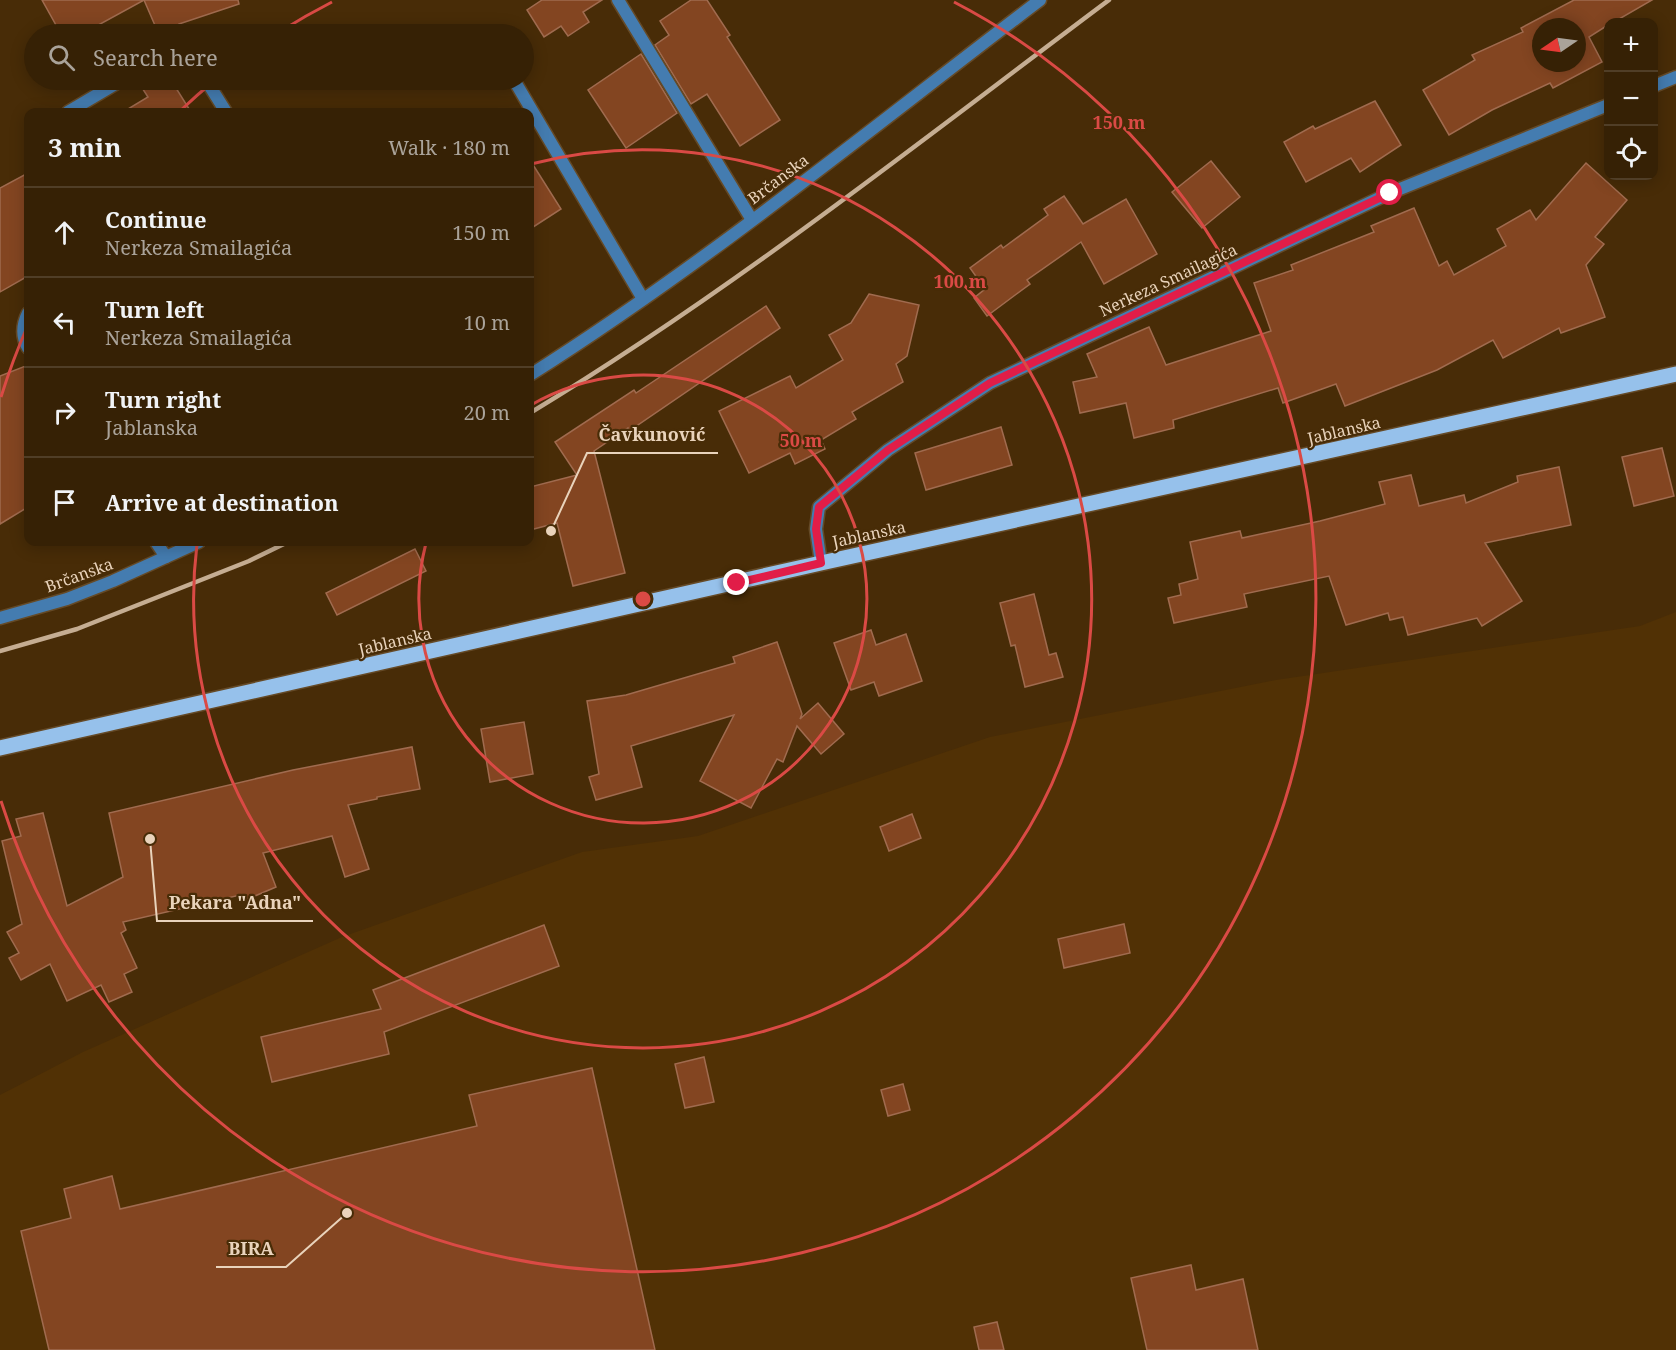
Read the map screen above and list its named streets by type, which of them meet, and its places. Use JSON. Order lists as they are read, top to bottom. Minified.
{"streets":{"main road":["Jablanska"],"street":["Brčanska","Nerkeza Smailagića"]},"crossings":[["Nerkeza Smailagića","Jablanska"]],"places":["Čavkunović","Pekara \"Adna\"","BIRA"],"north":"left","page":{"map_buttons":["+","−"],"search":"Search here","heading":["3 min","Walk · 180 m"],"list":[["Continue","Nerkeza Smailagića","150 m"],["Turn left","Nerkeza Smailagića","10 m"],["Turn right","Jablanska","20 m"],"Arrive at destination"]},"rings":["150 m","100 m","50 m"]}
